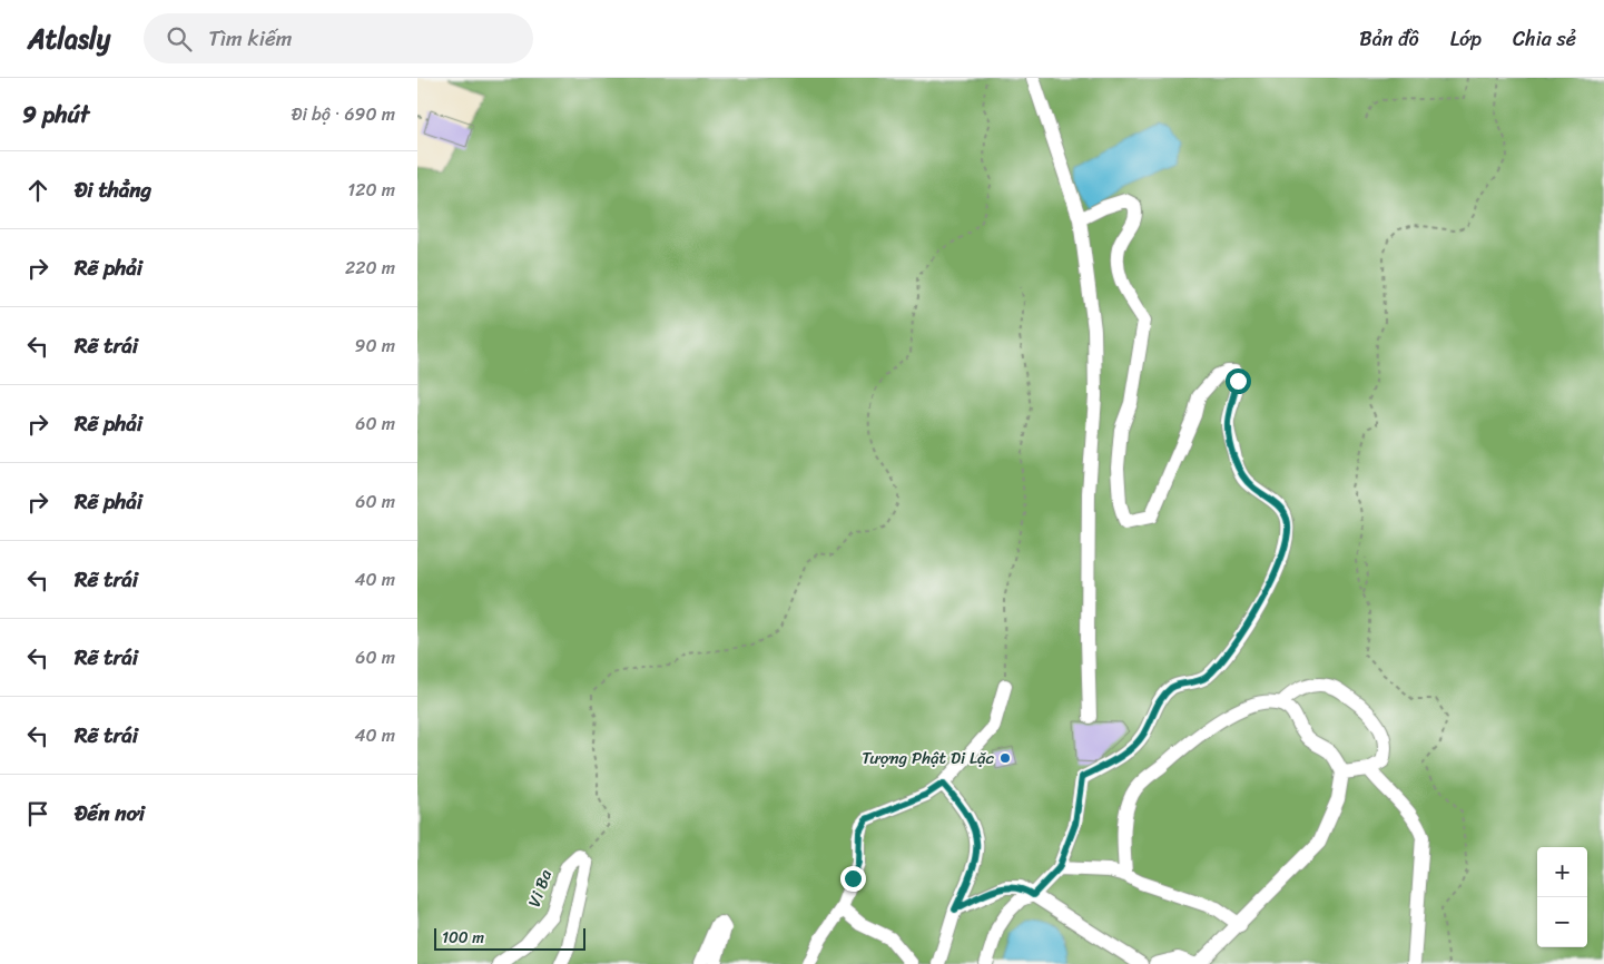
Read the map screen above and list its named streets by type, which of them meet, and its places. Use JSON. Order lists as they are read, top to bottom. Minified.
{"streets":{"street":["Vi Ba"]},"places":["Tượng Phật Di Lặc"],"scale_bar":"100 m","page":{"header":"Atlasly","search":"Tìm kiếm","nav":["Bản đồ","Lớp","Chia sẻ"],"heading":["9 phút","Đi bộ · 690 m"],"list":[["Đi thẳng","120 m"],["Rẽ phải","220 m"],["Rẽ trái","90 m"],["Rẽ phải","60 m"],["Rẽ phải","60 m"],["Rẽ trái","40 m"],["Rẽ trái","60 m"],["Rẽ trái","40 m"],"Đến nơi"],"map_buttons":["+","−"],"scale":"100 m"}}
